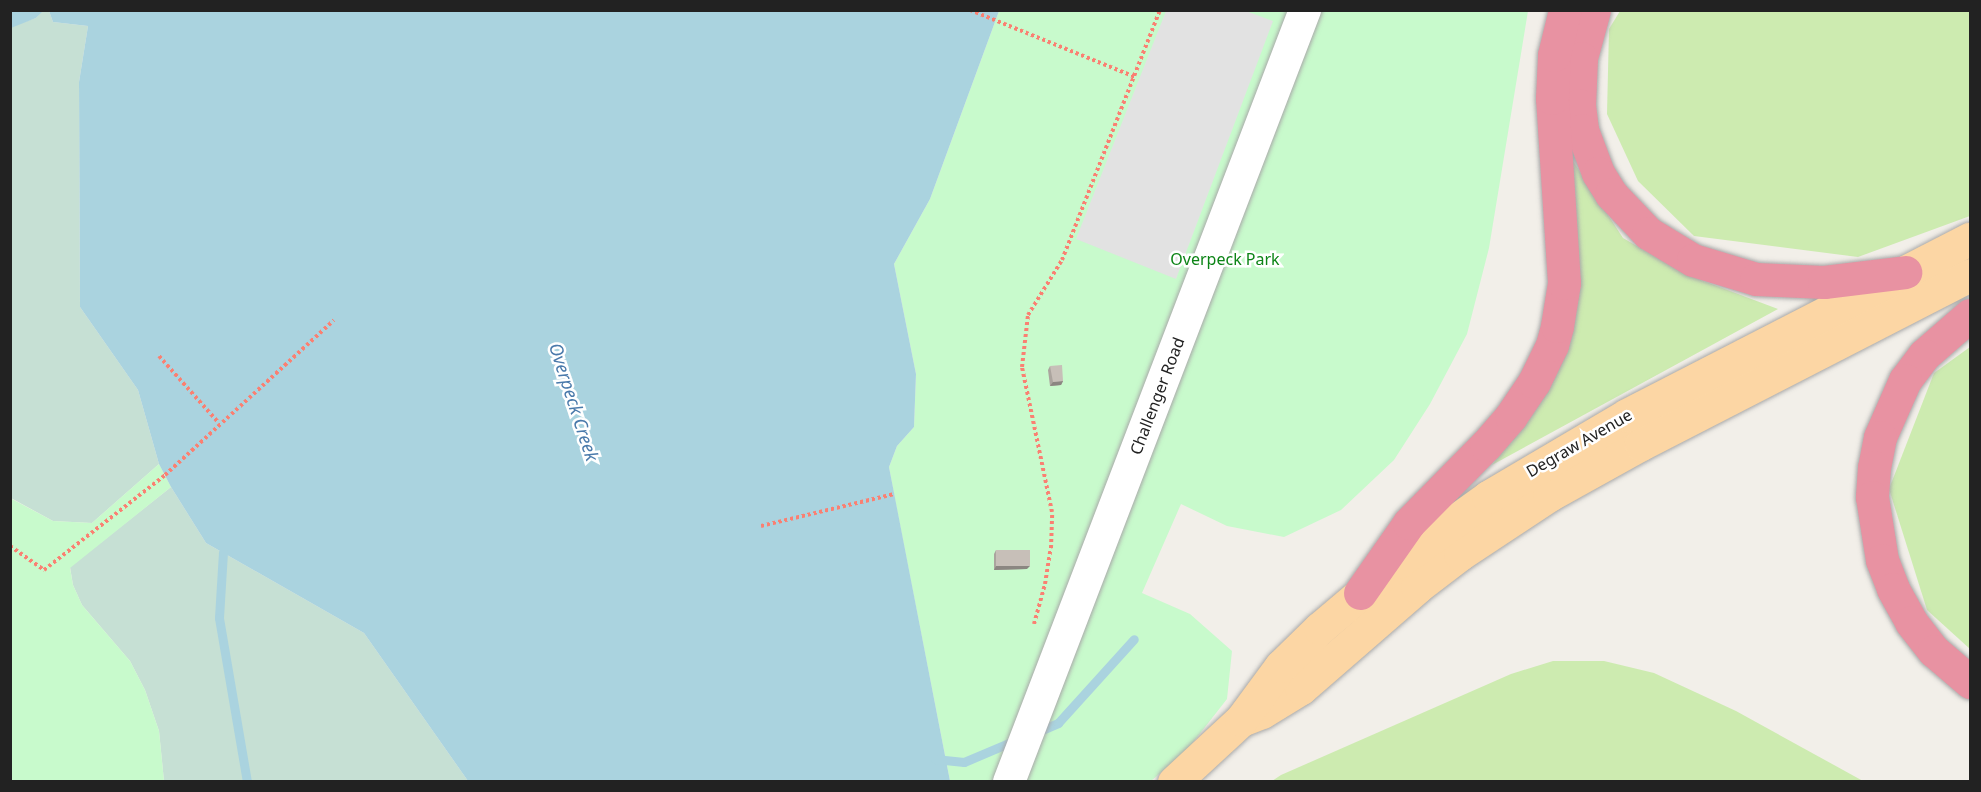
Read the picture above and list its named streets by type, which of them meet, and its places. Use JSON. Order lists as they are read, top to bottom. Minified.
{"streets":{"main road":["Degraw Avenue"],"street":["Challenger Road"]},"water":["Overpeck Creek"],"parks":["Overpeck Park"]}
